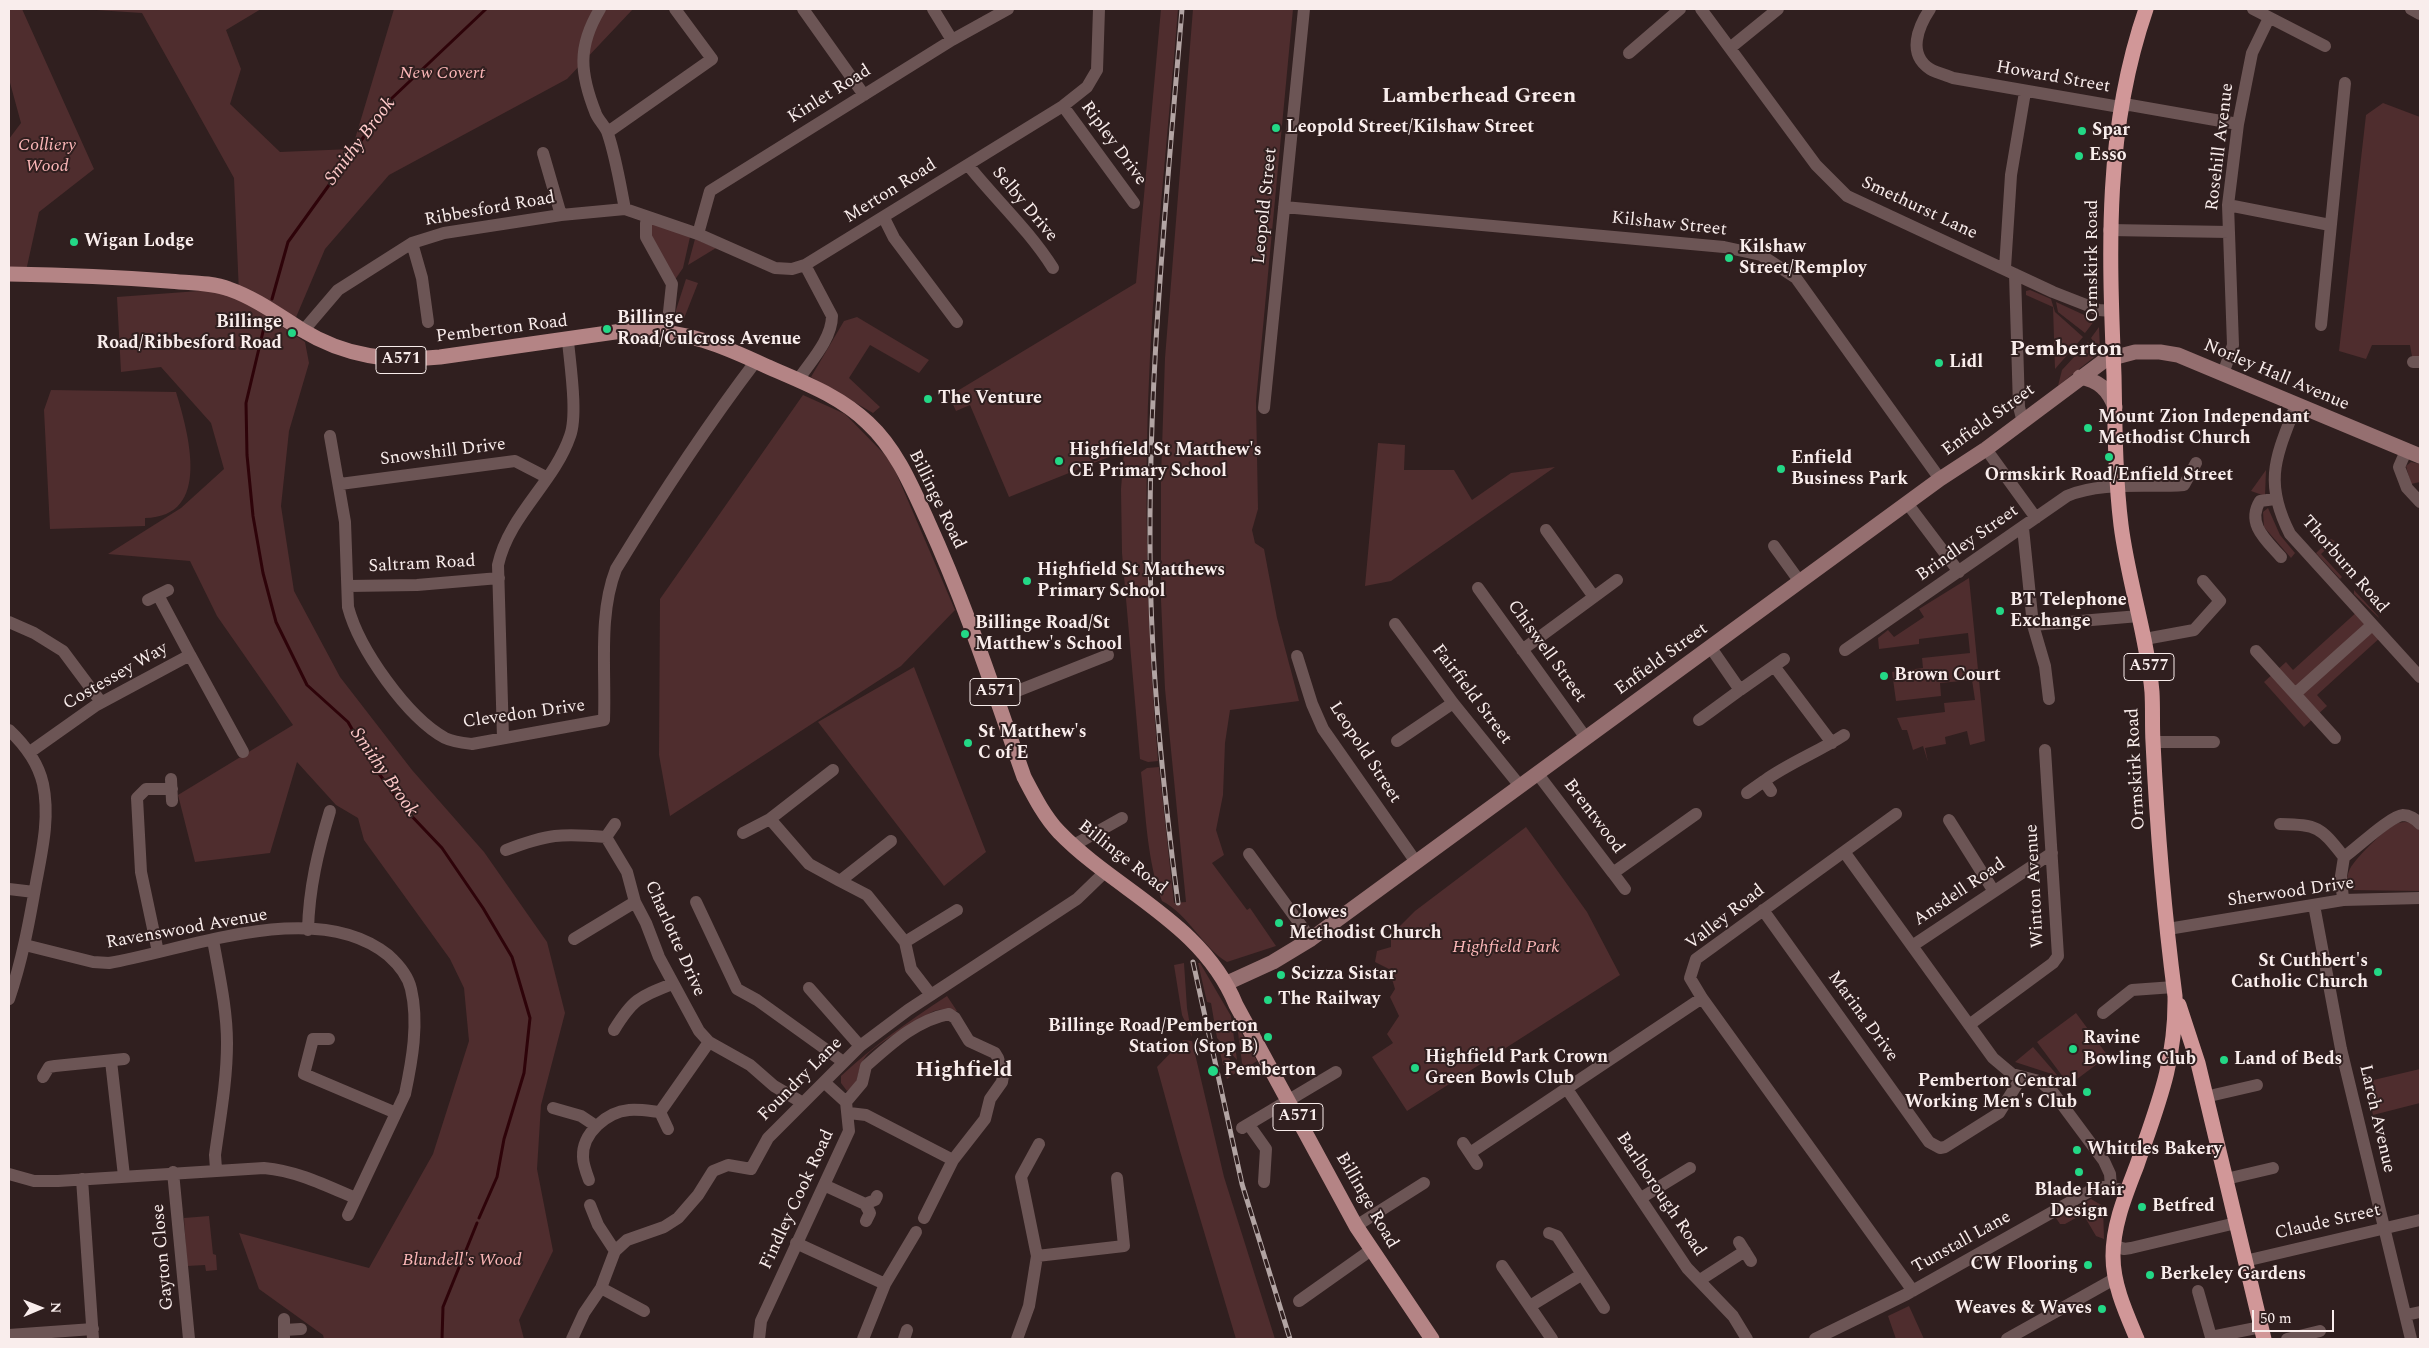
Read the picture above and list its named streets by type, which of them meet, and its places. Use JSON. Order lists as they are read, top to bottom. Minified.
{"streets":{"highway":["Ormskirk Road","A577"],"main road":["Pemberton Road","A571","Billinge Road"],"street":["Howard Street","Kinlet Road","Ripley Drive","Rosehill Avenue","Merton Road","Selby Drive","Leopold Street","Smethurst Lane","Ribbesford Road","Kilshaw Street","Norley Hall Avenue","Enfield Street","Snowshill Drive","Brindley Street","Saltram Road","Thorburn Road","Chiswell Street","Costessey Way","Fairfield Street","Clevedon Drive","Brentwood","Winton Avenue","Ansdell Road","Sherwood Drive","Valley Road","Ravenswood Avenue","Charlotte Drive","Marina Drive","Foundry Lane","Larch Avenue","Barlborough Road","Findley Cook Road","Claude Street","Tunstall Lane","Gayton Close"]},"crossings":[["Howard Street","Rosehill Avenue"],["Howard Street","Ormskirk Road"],["Kinlet Road","Merton Road"],["Ripley Drive","Merton Road"],["Rosehill Avenue","Norley Hall Avenue"],["Merton Road","Selby Drive"],["Merton Road","Ribbesford Road"],["Leopold Street","Kilshaw Street"],["Leopold Street","Enfield Street"],["Smethurst Lane","Ormskirk Road"],["Ribbesford Road","Pemberton Road"],["Kilshaw Street","Enfield Street"],["Ormskirk Road","Norley Hall Avenue"],["Ormskirk Road","Enfield Street"],["Ormskirk Road","Brindley Street"],["Ormskirk Road","A577"],["Ormskirk Road","Sherwood Drive"],["Ormskirk Road","Tunstall Lane"],["Pemberton Road","Billinge Road"],["Pemberton Road","Clevedon Drive"],["Norley Hall Avenue","Enfield Street"],["Norley Hall Avenue","Thorburn Road"],["Enfield Street","Billinge Road"],["Enfield Street","Chiswell Street"],["Enfield Street","Fairfield Street"],["Enfield Street","Brentwood"],["Snowshill Drive","Clevedon Drive"],["Billinge Road","Foundry Lane"],["Saltram Road","Clevedon Drive"],["A577","Claude Street"],["Winton Avenue","Ansdell Road"],["Sherwood Drive","Larch Avenue"],["Valley Road","Marina Drive"],["Valley Road","Tunstall Lane"],["Charlotte Drive","Foundry Lane"],["Larch Avenue","Claude Street"]],"districts":["Lamberhead Green","Pemberton","Highfield"],"water":["Smithy Brook"],"parks":["New Covert","Colliery Wood","Highfield Park","Blundell's Wood"],"places":["Leopold Street/Kilshaw Street","Spar","Esso","Wigan Lodge","Kilshaw Street/Remploy","Billinge Road/Culcross Avenue","Billinge Road/Ribbesford Road","Lidl","The Venture","Mount Zion Independant Methodist Church","Ormskirk Road/Enfield Street","Highfield St Matthew's CE Primary School","Enfield Business Park","Highfield St Matthews Primary School","BT Telephone Exchange","Billinge Road/St Matthew's School","Brown Court","St Matthew's C of E","Clowes Methodist Church","St Cuthbert's Catholic Church","Scizza Sistar","The Railway","Billinge Road/Pemberton Station (Stop B)","Ravine Bowling Club","Land of Beds","Highfield Park Crown Green Bowls Club","Pemberton","Pemberton Central Working Men's Club","Whittles Bakery","Blade Hair Design","Betfred","CW Flooring","Berkeley Gardens","Weaves & Waves"],"scale_bar":"50 m","north":"right"}
